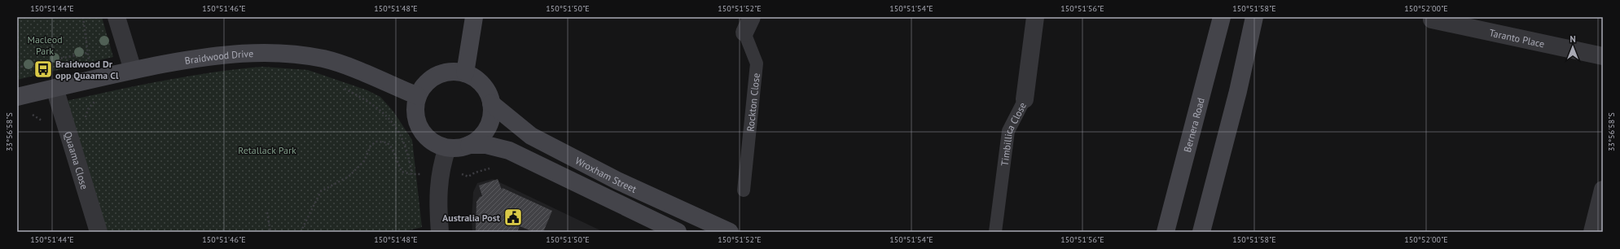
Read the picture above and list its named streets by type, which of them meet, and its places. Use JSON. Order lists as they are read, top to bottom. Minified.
{"streets":{"street":["Taranto Place","Braidwood Drive","Rockton Close","Bernera Road","Timbillica Close","Quaama Close","Wroxham Street"]},"crossings":[["Braidwood Drive","Quaama Close"],["Braidwood Drive","Wroxham Street"]],"parks":["Macleod Park","Retallack Park"],"places":{"bus stop":["Braidwood Dr opp Quaama Cl"],"public building":["Australia Post"]},"north":"top","coordinates":["150°51'44\"E","150°51'46\"E","150°51'48\"E","150°51'50\"E","150°51'52\"E","150°51'54\"E","150°51'56\"E","150°51'58\"E","150°52'00\"E","33°56'58\"S"]}
